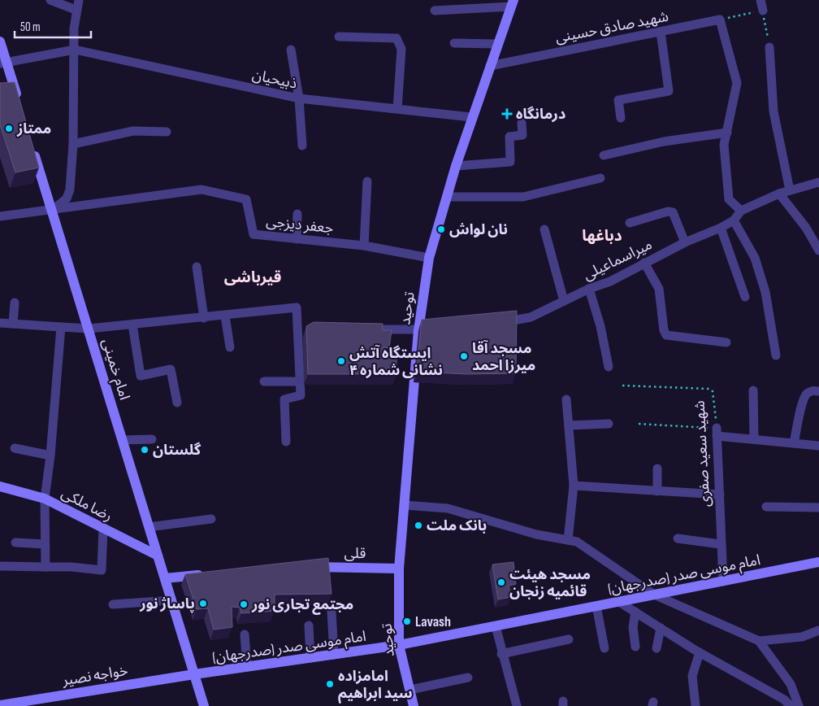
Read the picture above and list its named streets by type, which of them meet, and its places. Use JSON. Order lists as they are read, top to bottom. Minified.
{"streets":{"main road":["توحید","امام خمینی","رضا ملکی","قلی","(صدرجهان) امام موسی صدر","خواجه نصیر"],"street":["شهید صادق حسینی","ذبیحیان","جعفر دیزجی","میراسماعیلی","شهید سعید صفری"]},"crossings":[["شهید صادق حسینی","توحید"],["ذبیحیان","توحید"],["جعفر دیزجی","توحید"],["جعفر دیزجی","امام خمینی"],["توحید","قلی"],["توحید","(صدرجهان) امام موسی صدر"],["امام خمینی","رضا ملکی"],["امام خمینی","(صدرجهان) امام موسی صدر"],["امام خمینی","خواجه نصیر"],["شهید سعید صفری","(صدرجهان) امام موسی صدر"],["(صدرجهان) امام موسی صدر","خواجه نصیر"]],"districts":["دباغها","قیرباشی"],"places":{"health":["درمانگاه"],"other":["ممتاز","نان لواش","مسجد آقا میرزا احمد","ایستگاه آتش نشانی شماره ۴","گلستان","بانک ملت","مسجد هیئت قائمیه زنجان","پاساژ نور","مجتمع تجارى نور","Lavash","امامزاده سید ابراهیم"]},"scale_bar":"50 m"}
